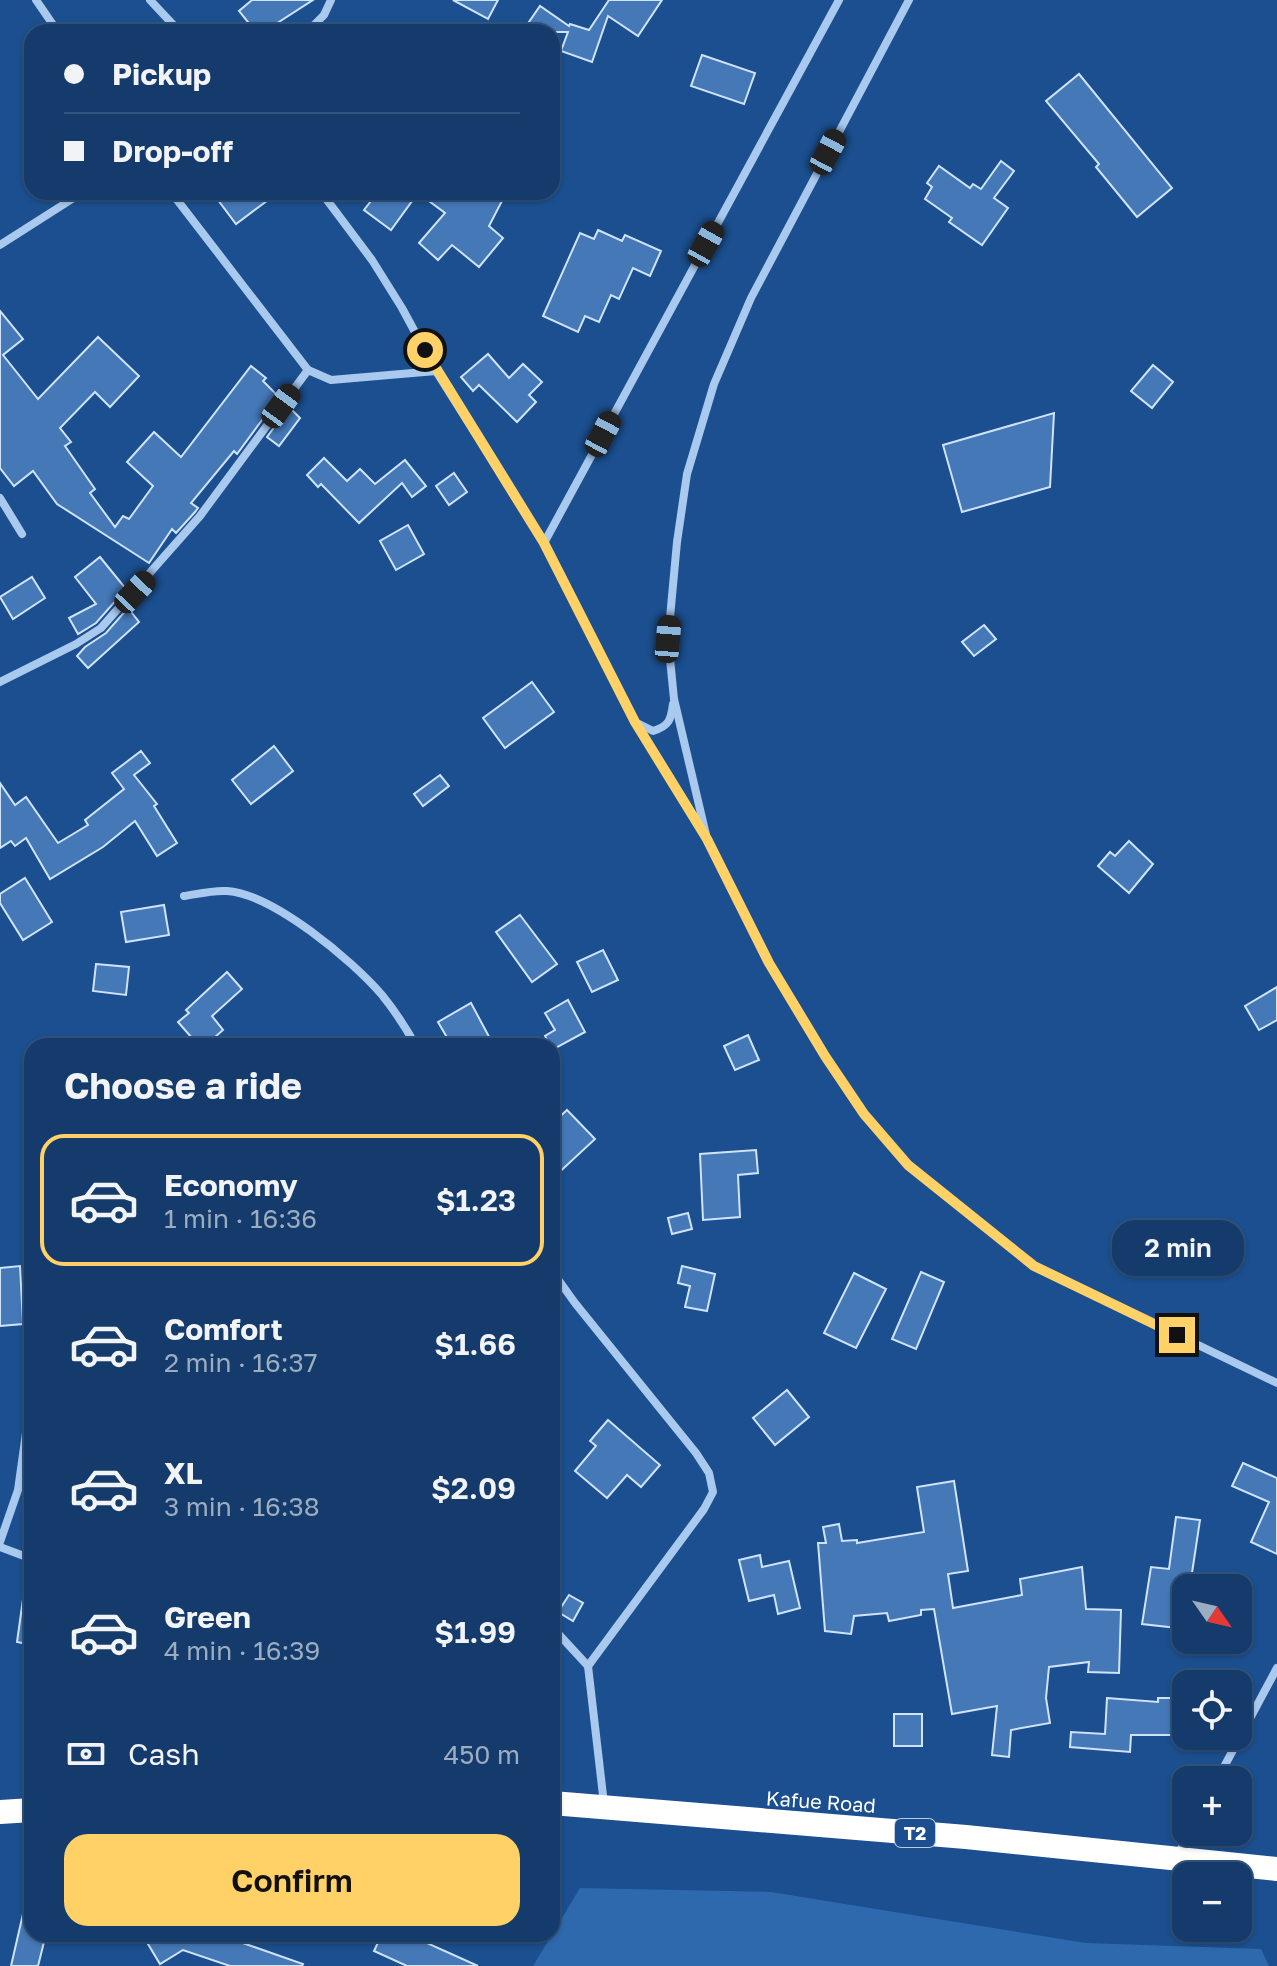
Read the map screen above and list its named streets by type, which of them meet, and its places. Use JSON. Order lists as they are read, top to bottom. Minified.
{"streets":{"highway":["Kafue Road","T2"]},"north":"bottom right","page":{"banner":["Pickup","Drop-off"],"heading":"Choose a ride","list":[{"name":"Economy","note":"1 min · 16:36","value":"$1.23"},{"name":"Comfort","note":"2 min · 16:37","value":"$1.66"},{"name":"XL","note":"3 min · 16:38","value":"$2.09"},{"name":"Green","note":"4 min · 16:39","value":"$1.99"}],"bubble":"2 min","map_buttons":["+","−"],"pay":["Cash","450 m"],"buttons":"Confirm"}}
